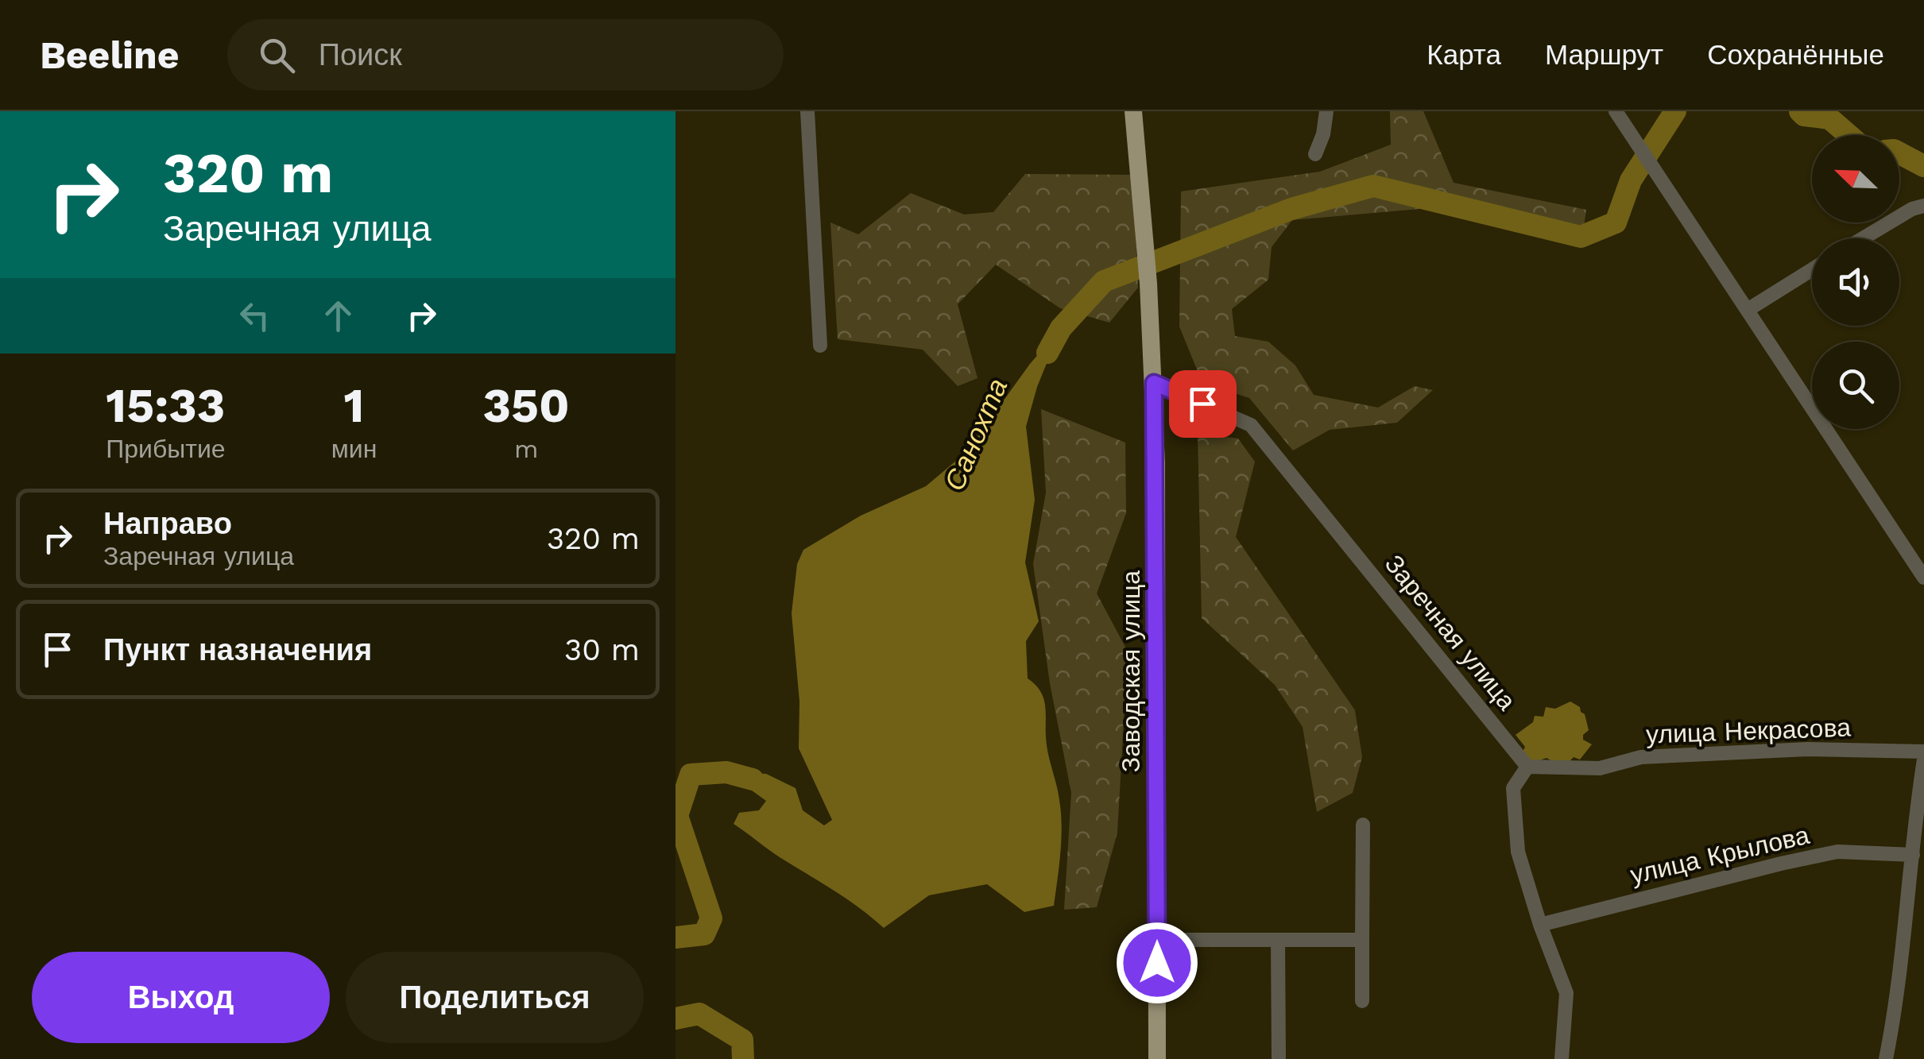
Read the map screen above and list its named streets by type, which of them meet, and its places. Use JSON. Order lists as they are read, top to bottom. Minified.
{"streets":{"main road":["Заводская улица"],"street":["Заречная улица","улица Некрасова","улица Крылова"]},"crossings":[["Заречная улица","Заводская улица"],["Заречная улица","улица Некрасова"]],"water":["Санохта"],"north":"top left","page":{"header":"Beeline","search":"Поиск","nav":["Карта","Маршрут","Сохранённые"],"turn":["320 m","Заречная улица"],"eta":["15:33","Прибытие","1","мин","350","m"],"list":[{"name":"Направо","note":"Заречная улица","value":"320 m"},{"name":"Пункт назначения","value":"30 m"}],"buttons":["Выход","Поделиться"]}}
